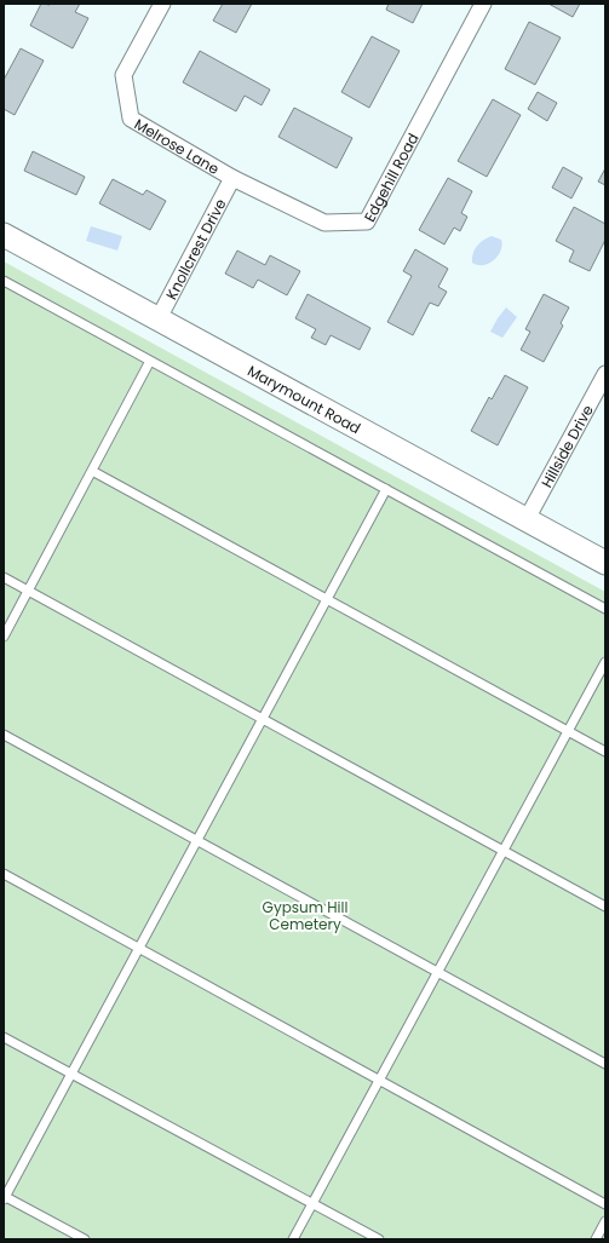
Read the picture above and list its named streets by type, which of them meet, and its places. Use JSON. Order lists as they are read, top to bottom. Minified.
{"streets":{"street":["Melrose Lane","Edgehill Road","Knollcrest Drive","Marymount Road","Hillside Drive"]},"crossings":[["Melrose Lane","Edgehill Road"],["Melrose Lane","Knollcrest Drive"],["Edgehill Road","Knollcrest Drive"],["Knollcrest Drive","Marymount Road"],["Marymount Road","Hillside Drive"]],"parks":["Gypsum Hill Cemetery"]}
